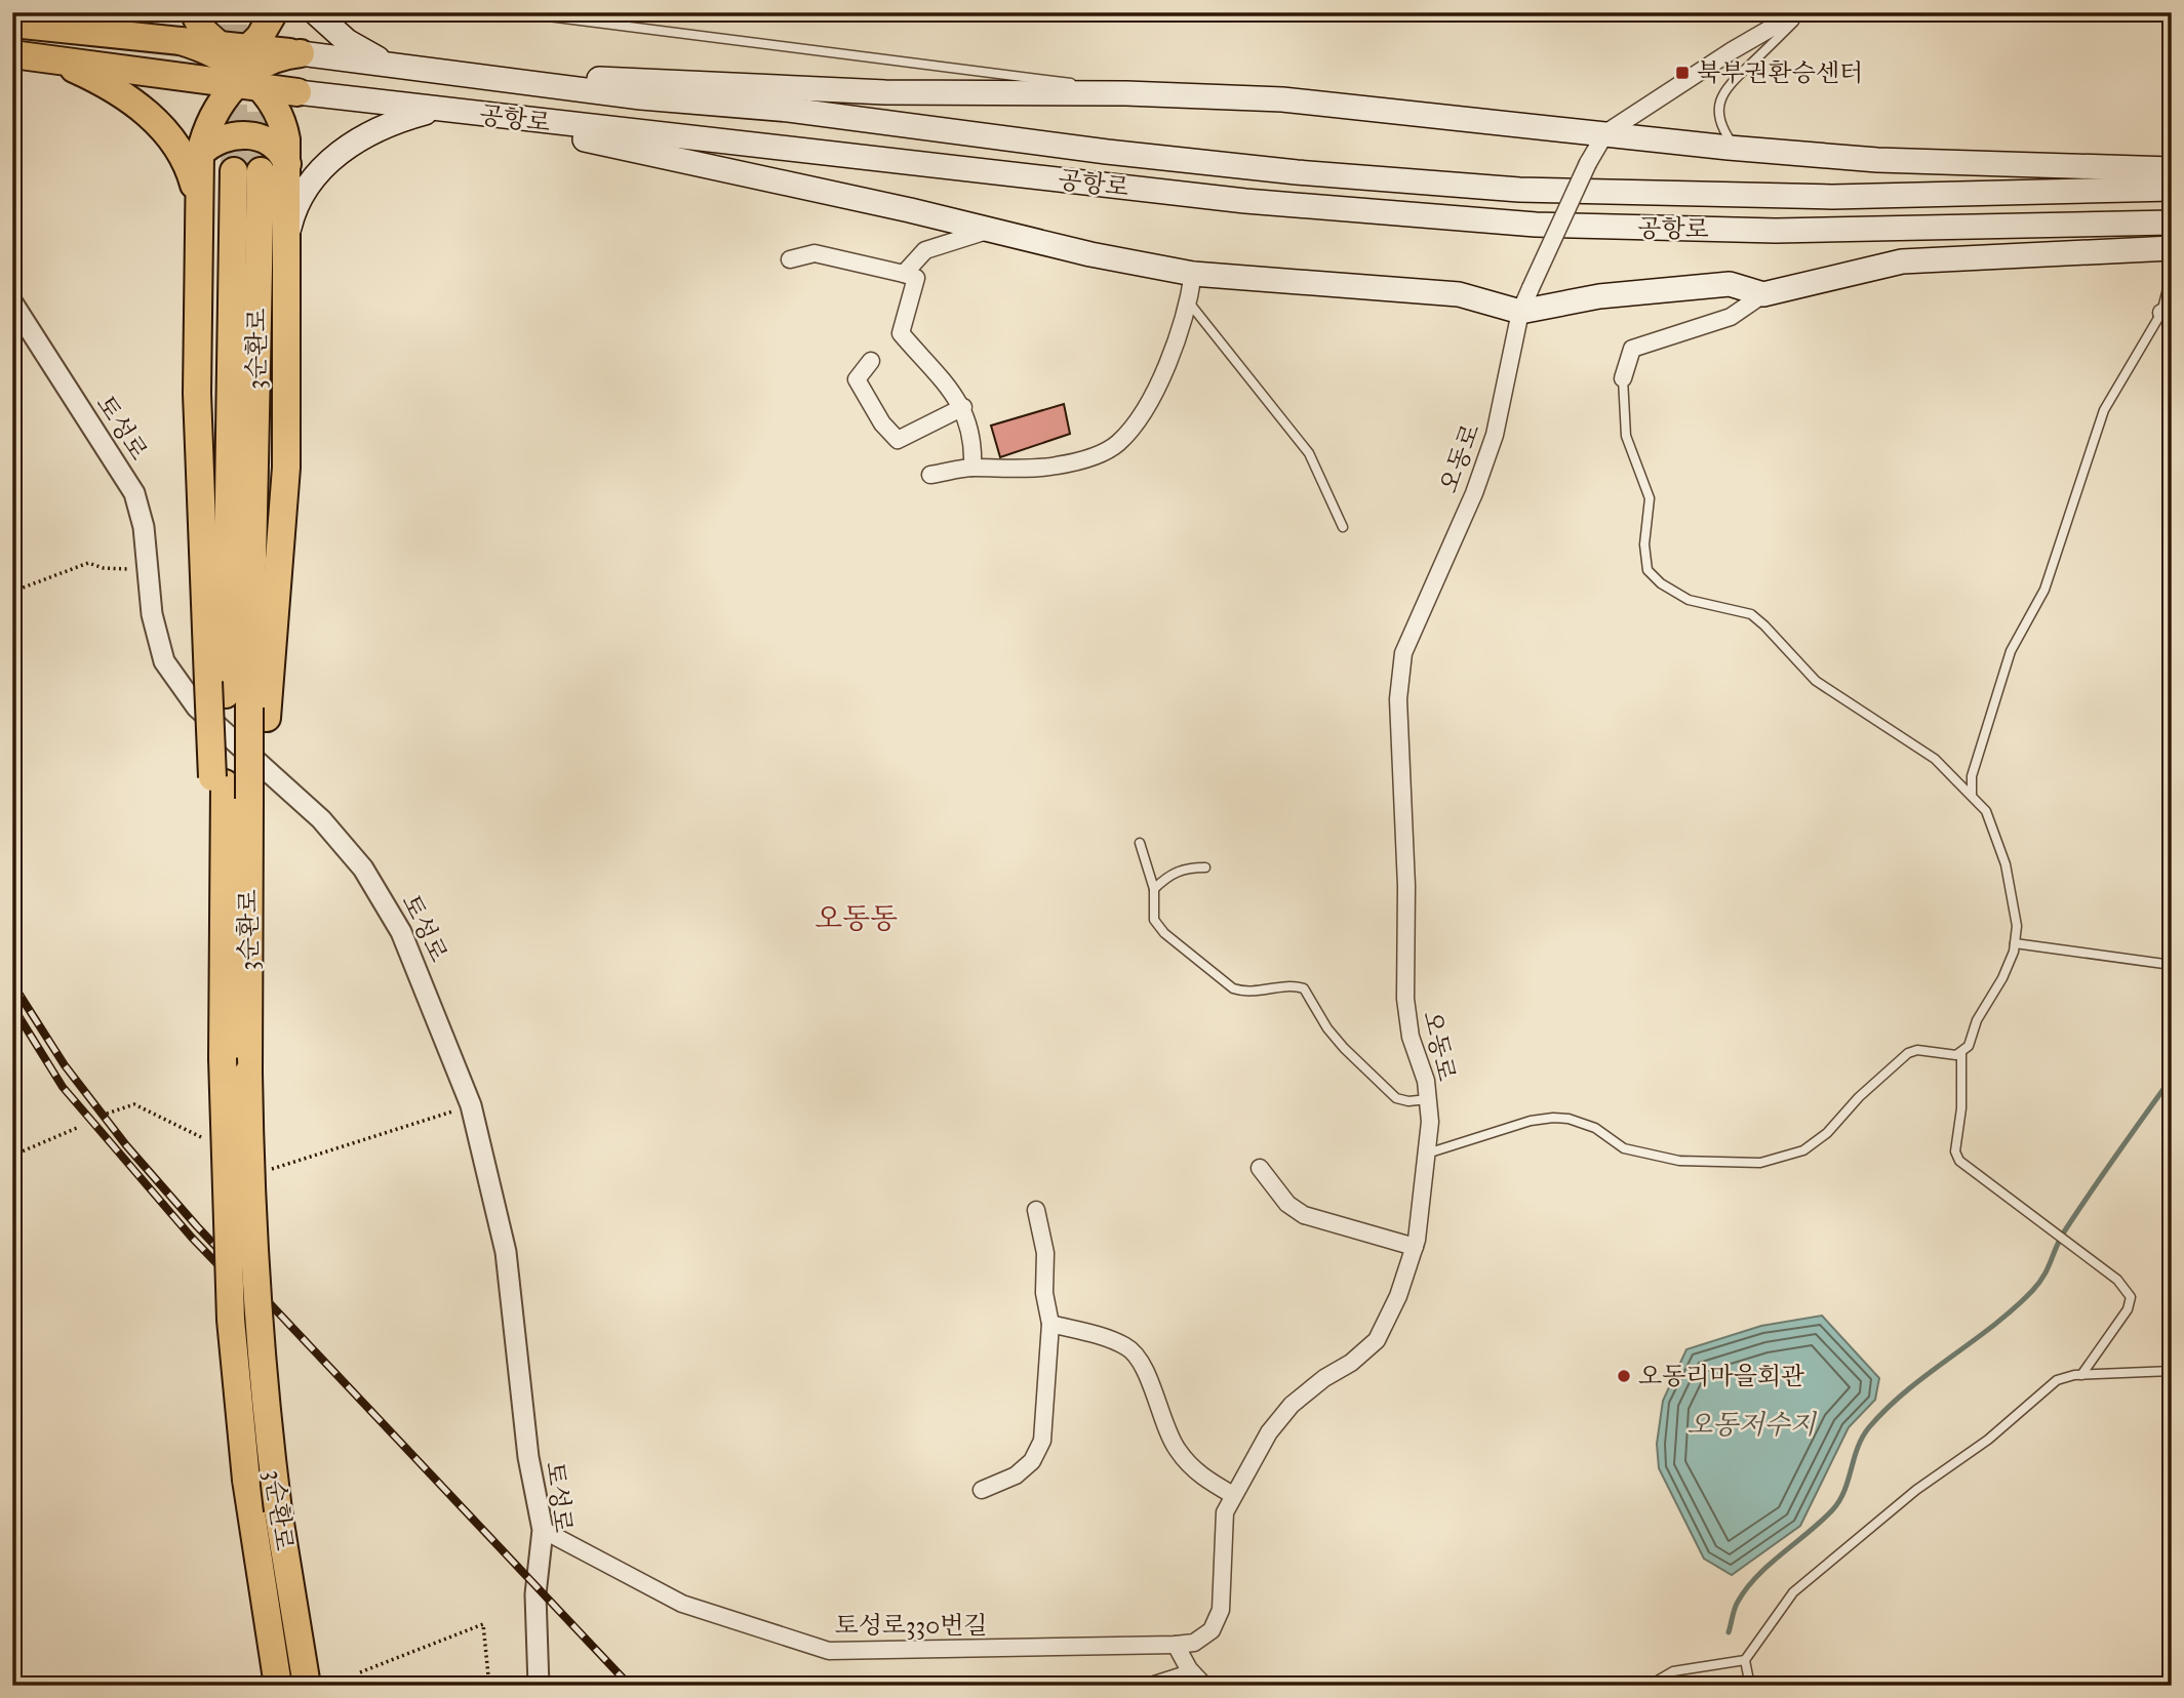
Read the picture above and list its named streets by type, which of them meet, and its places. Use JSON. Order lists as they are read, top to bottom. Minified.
{"streets":{"highway":["공항로","3순환로"],"street":["토성로","오동로","토성로330번길"]},"crossings":[["토성로","토성로330번길"],["오동로","토성로330번길"]],"districts":["오동동"],"water":["오동저수지"],"places":{"transit":["북부권환승센터"],"other":["오동리마을회관"]}}
